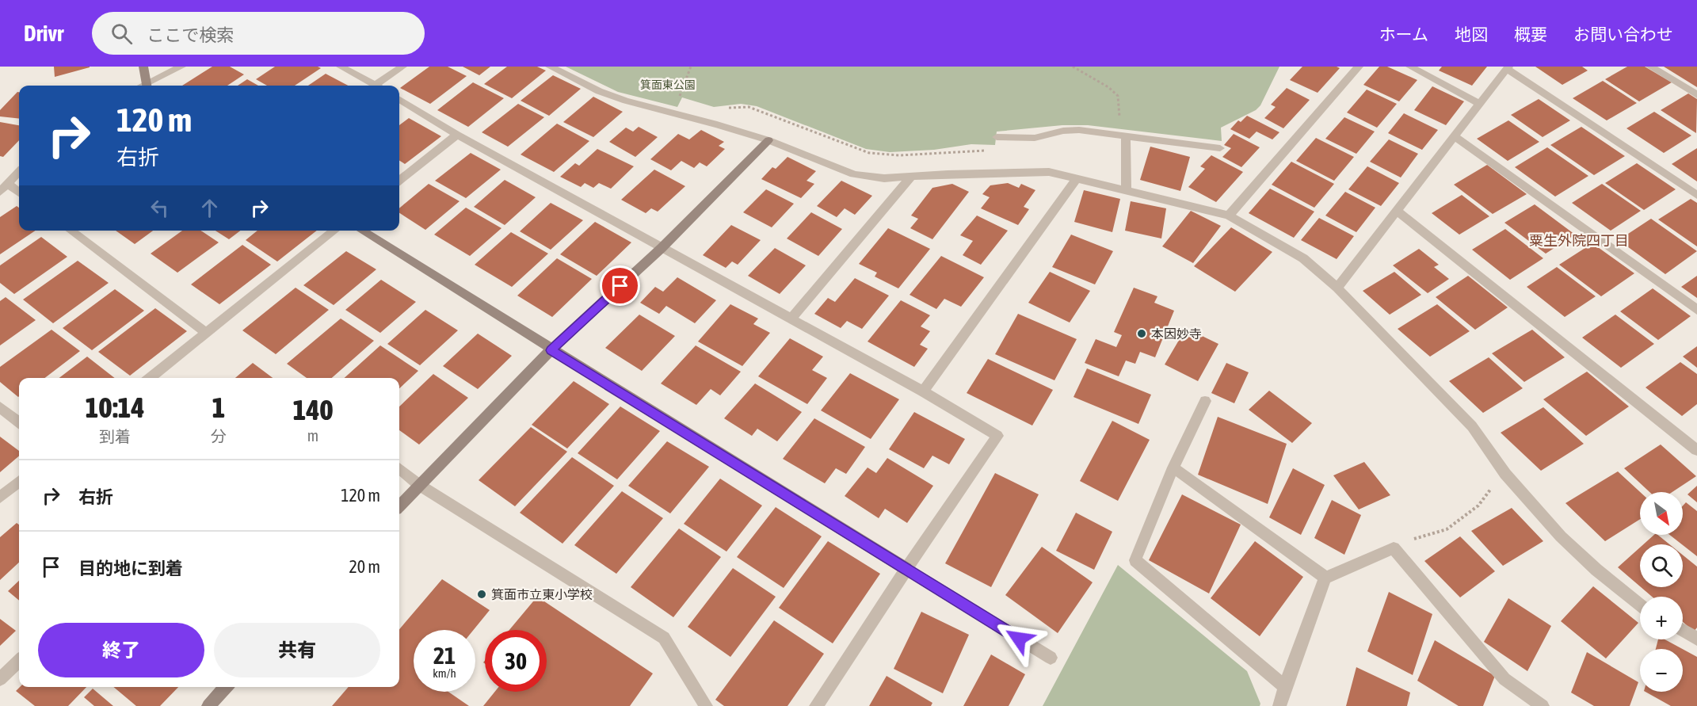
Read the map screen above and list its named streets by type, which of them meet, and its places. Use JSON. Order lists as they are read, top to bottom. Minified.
{"districts":["粟生外院四丁目"],"parks":["箕面東公園"],"places":["本因妙寺","箕面市立東小学校"],"north":"bottom right","page":{"header":"Drivr","search":"ここで検索","nav":["ホーム","地図","概要","お問い合わせ"],"turn":["120 m","右折"],"eta":["10:14","到着","1","分","140","m"],"list":[{"name":"右折","value":"120 m"},{"name":"目的地に到着","value":"20 m"}],"map_buttons":["+","−"],"buttons":["終了","共有"],"speed":"21 km/h","limit":"30"}}
